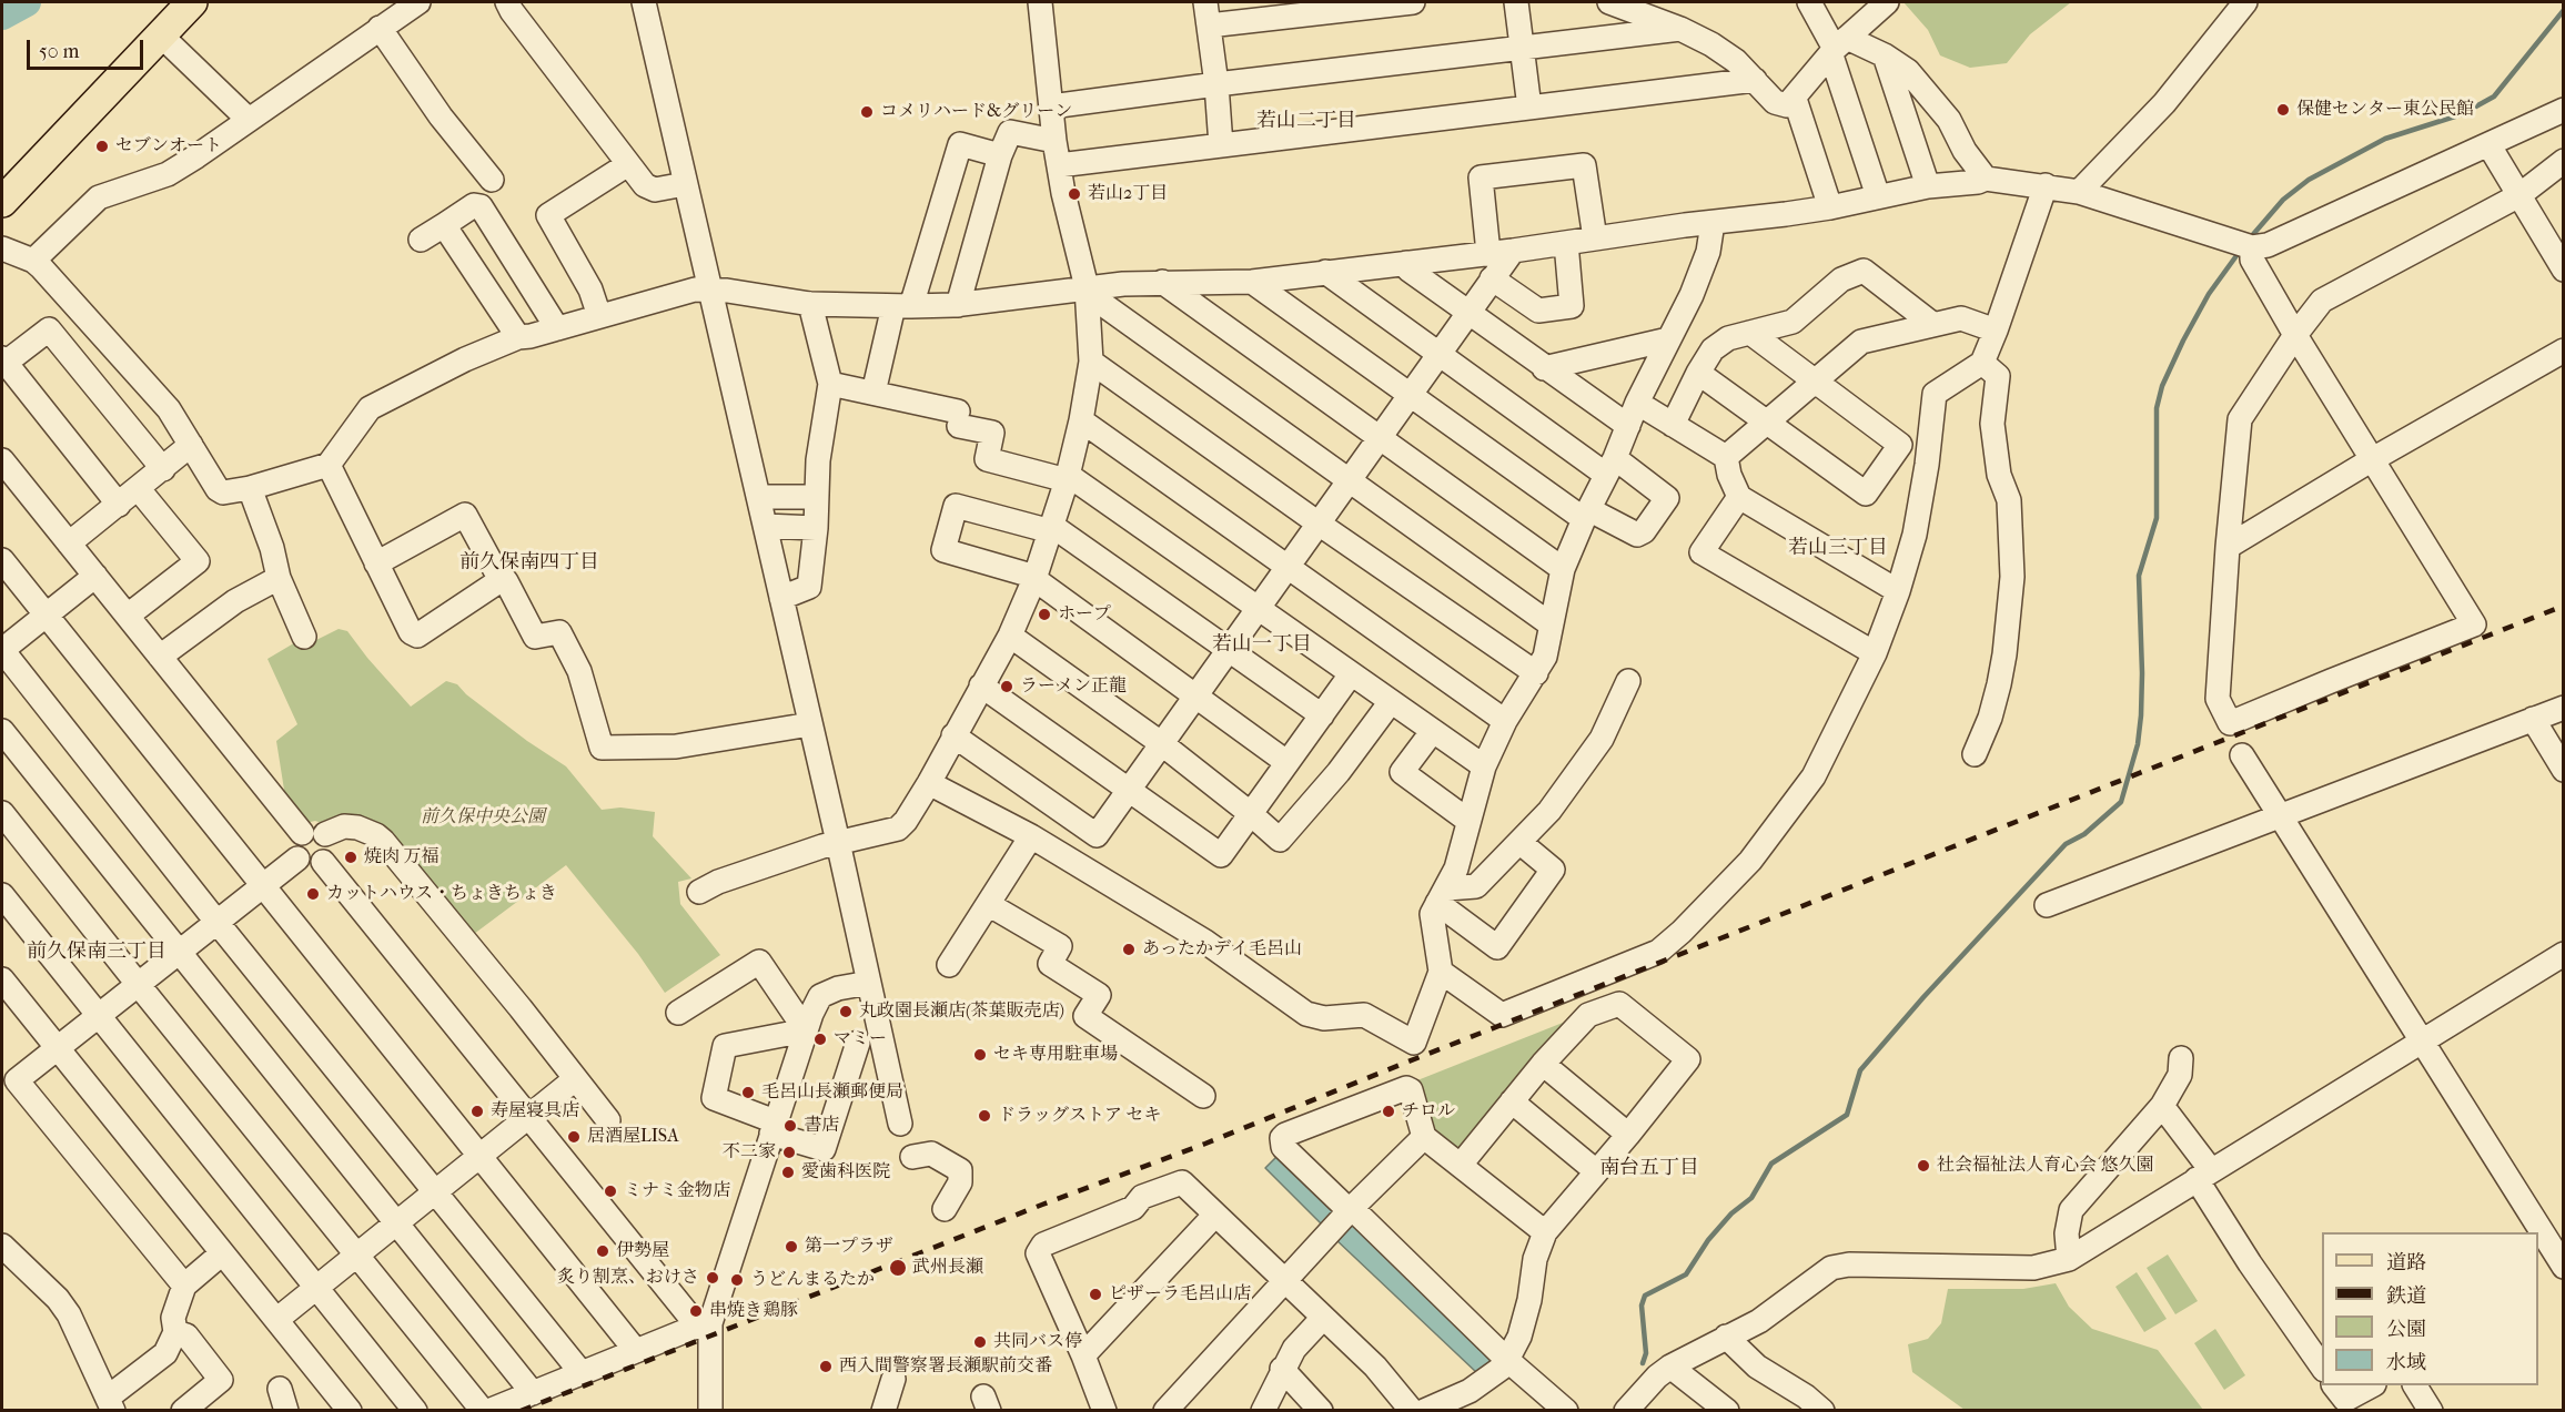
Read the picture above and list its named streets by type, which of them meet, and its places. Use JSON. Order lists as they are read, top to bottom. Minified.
{"districts":["若山二丁目","若山三丁目","前久保南四丁目","若山一丁目","前久保南三丁目","南台五丁目"],"parks":["前久保中央公園"],"places":["保健センター東公民館","コメリハード&グリーン","セブンオート","若山2丁目","ホープ","ラーメン正龍","焼肉 万福","カットハウス・ちょきちょき","あったかデイ毛呂山","丸政園長瀬店(茶葉販売店)","マミー","セキ専用駐車場","毛呂山長瀬郵便局","寿屋寝具店","チロル","ドラッグストア セキ","書店","居酒屋LISA","不二家","社会福祉法人育心会 悠久園","愛歯科医院","ミナミ金物店","第一プラザ","伊勢屋","武州長瀬","炙り割烹、おけさ","うどんまるたか","ピザーラ毛呂山店","串焼き鶏豚","共同バス停","西入間警察署長瀬駅前交番"],"legend":["道路","鉄道","公園","水域"],"scale_bar":"50 m"}
